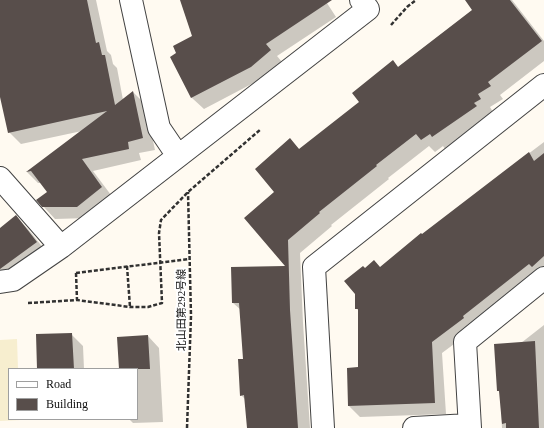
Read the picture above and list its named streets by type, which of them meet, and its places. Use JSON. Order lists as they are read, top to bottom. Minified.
{"streets":{"path":["北山田第292号線"]},"legend":["Road","Building"]}
